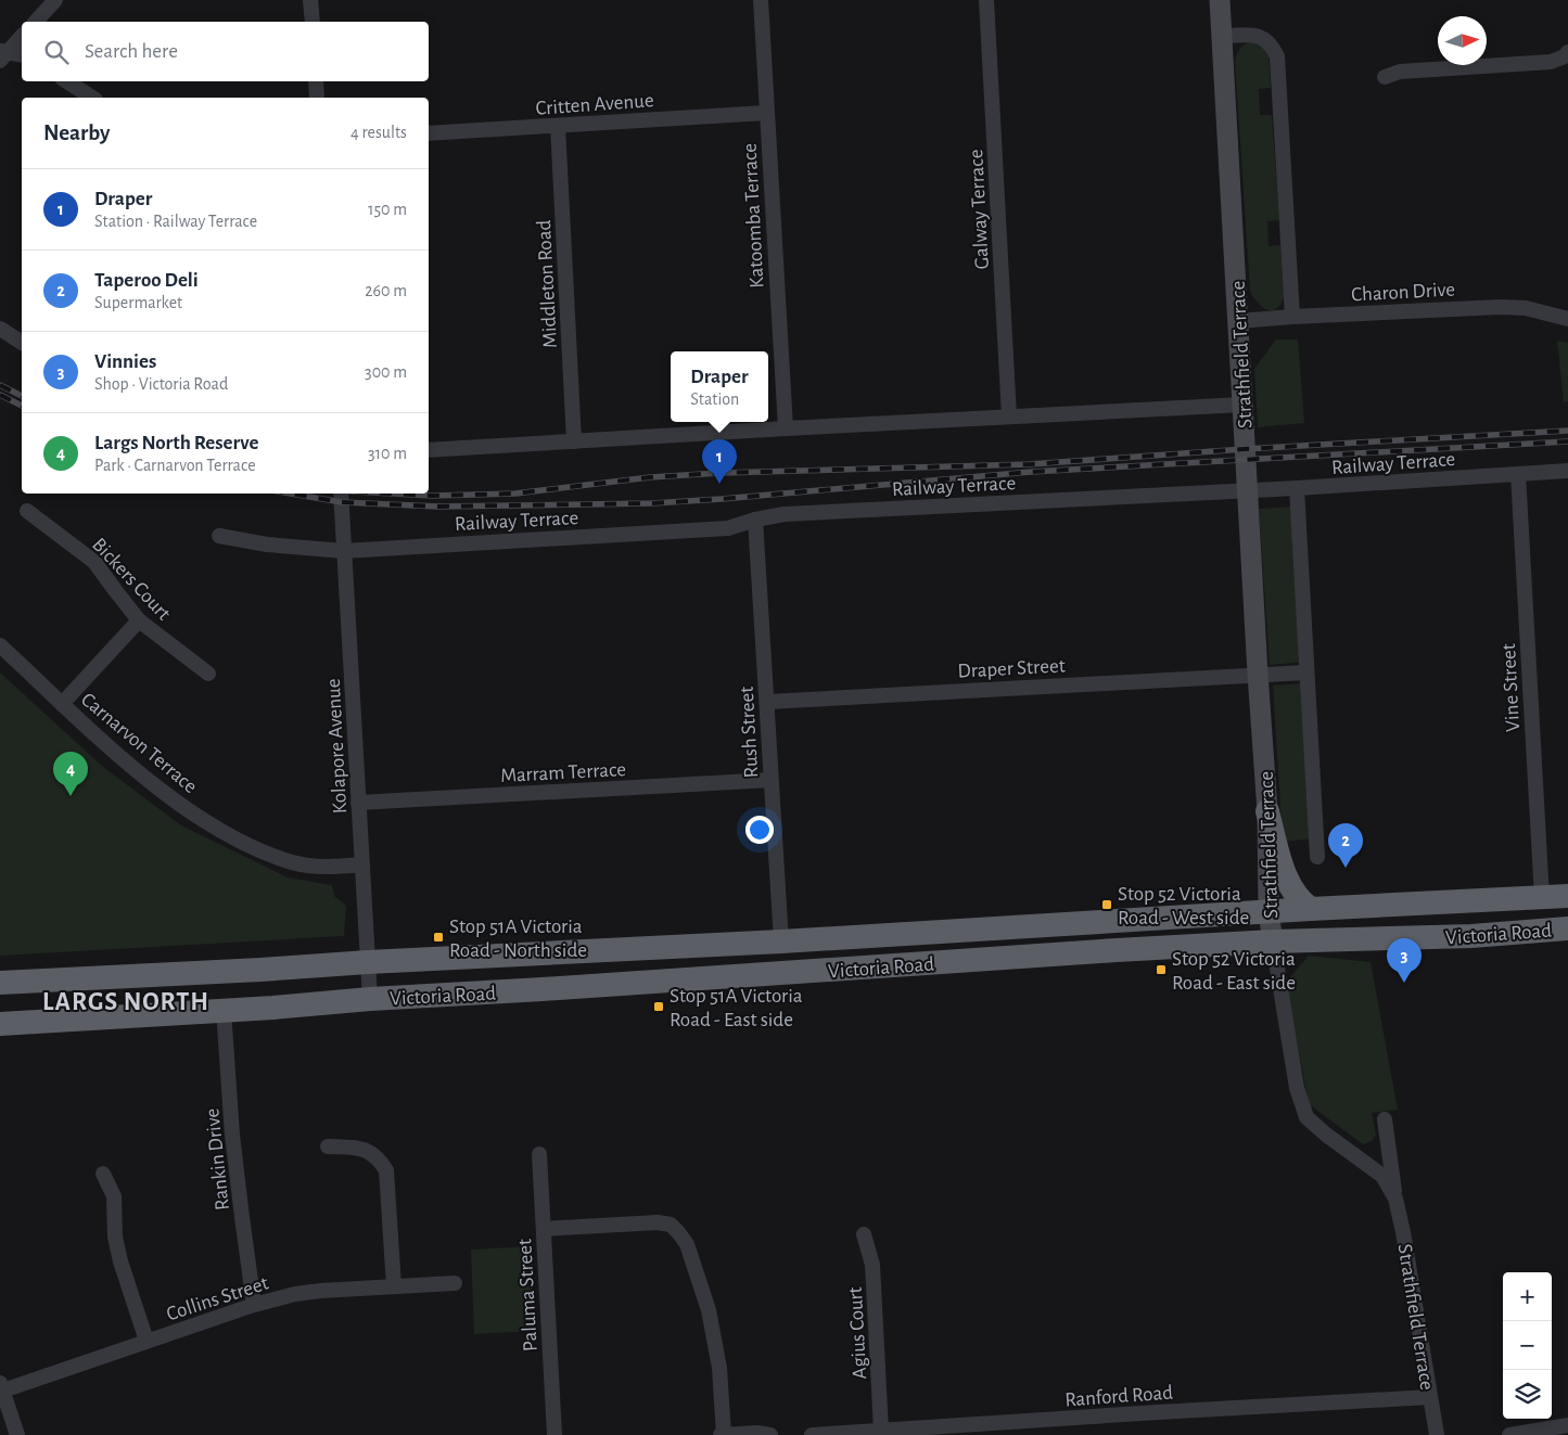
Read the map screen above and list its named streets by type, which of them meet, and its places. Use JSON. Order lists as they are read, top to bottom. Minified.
{"streets":{"highway":["Victoria Road"],"main road":["Strathfield Terrace"],"street":["Critten Avenue","Galway Terrace","Katoomba Terrace","Middleton Road","Charon Drive","Railway Terrace","Bickers Court","Draper Street","Vine Street","Rush Street","Carnarvon Terrace","Kolapore Avenue","Marram Terrace","Rankin Drive","Paluma Street","Collins Street","Agius Court","Ranford Road"]},"crossings":[["Critten Avenue","Katoomba Terrace"],["Critten Avenue","Middleton Road"],["Charon Drive","Strathfield Terrace"],["Strathfield Terrace","Railway Terrace"],["Strathfield Terrace","Draper Street"],["Strathfield Terrace","Victoria Road"],["Strathfield Terrace","Ranford Road"],["Railway Terrace","Vine Street"],["Railway Terrace","Rush Street"],["Railway Terrace","Kolapore Avenue"],["Draper Street","Rush Street"],["Vine Street","Victoria Road"],["Rush Street","Marram Terrace"],["Rush Street","Victoria Road"],["Carnarvon Terrace","Kolapore Avenue"],["Kolapore Avenue","Marram Terrace"],["Kolapore Avenue","Victoria Road"],["Victoria Road","Rankin Drive"],["Rankin Drive","Collins Street"],["Agius Court","Ranford Road"]],"districts":["LARGS NORTH"],"places":{"transit":["Stop 52 Victoria Road - West side","Stop 51A Victoria Road - North side","Stop 52 Victoria Road - East side","Stop 51A Victoria Road - East side"]},"north":"right","page":{"search":"Search here","heading":["Nearby","4 results"],"list":[{"mark":"1","name":"Draper","note":"Station · Railway Terrace","value":"150 m"},{"mark":"2","name":"Taperoo Deli","note":"Supermarket","value":"260 m"},{"mark":"3","name":"Vinnies","note":"Shop · Victoria Road","value":"300 m"},{"mark":"4","name":"Largs North Reserve","note":"Park · Carnarvon Terrace","value":"310 m"}],"popup":["Draper","Station"],"pins":["1","4","2","3"],"map_buttons":["+","−"]}}
